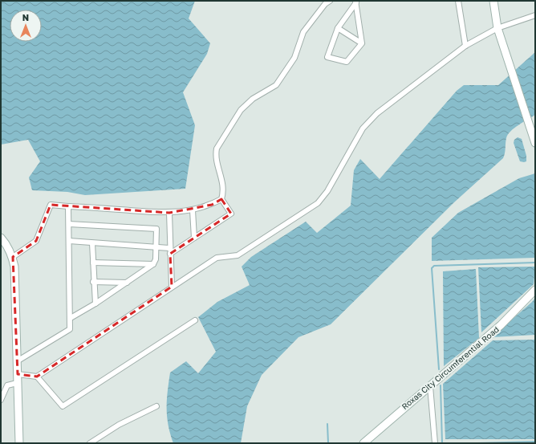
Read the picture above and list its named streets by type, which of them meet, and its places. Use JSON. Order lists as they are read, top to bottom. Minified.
{"streets":{"main road":["Roxas City Circumferential Road"]},"north":"top"}
